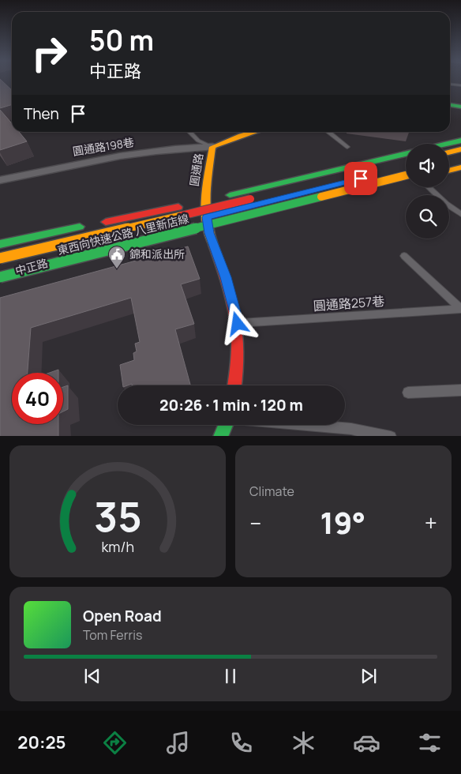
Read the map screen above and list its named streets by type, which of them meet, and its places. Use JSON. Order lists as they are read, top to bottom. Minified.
{"streets":{"main road":["圓通路","東西向快速公路 八里新店線","中正路"],"street":["圓通路198巷"],"lane":["圓通路257巷"]},"crossings":[["圓通路198巷","圓通路"],["圓通路","中正路"],["圓通路","圓通路257巷"]],"places":{"public building":["錦和派出所"]},"page":{"turn":["50 m","中正路"],"then":"Then","limit":"40","trip":"20:26 · 1 min · 120 m","tile":"Climate","heat":["−","19°","+"],"song":["Open Road","Tom Ferris"],"tabs":"20:25","gauge":["35","km/h"]}}
